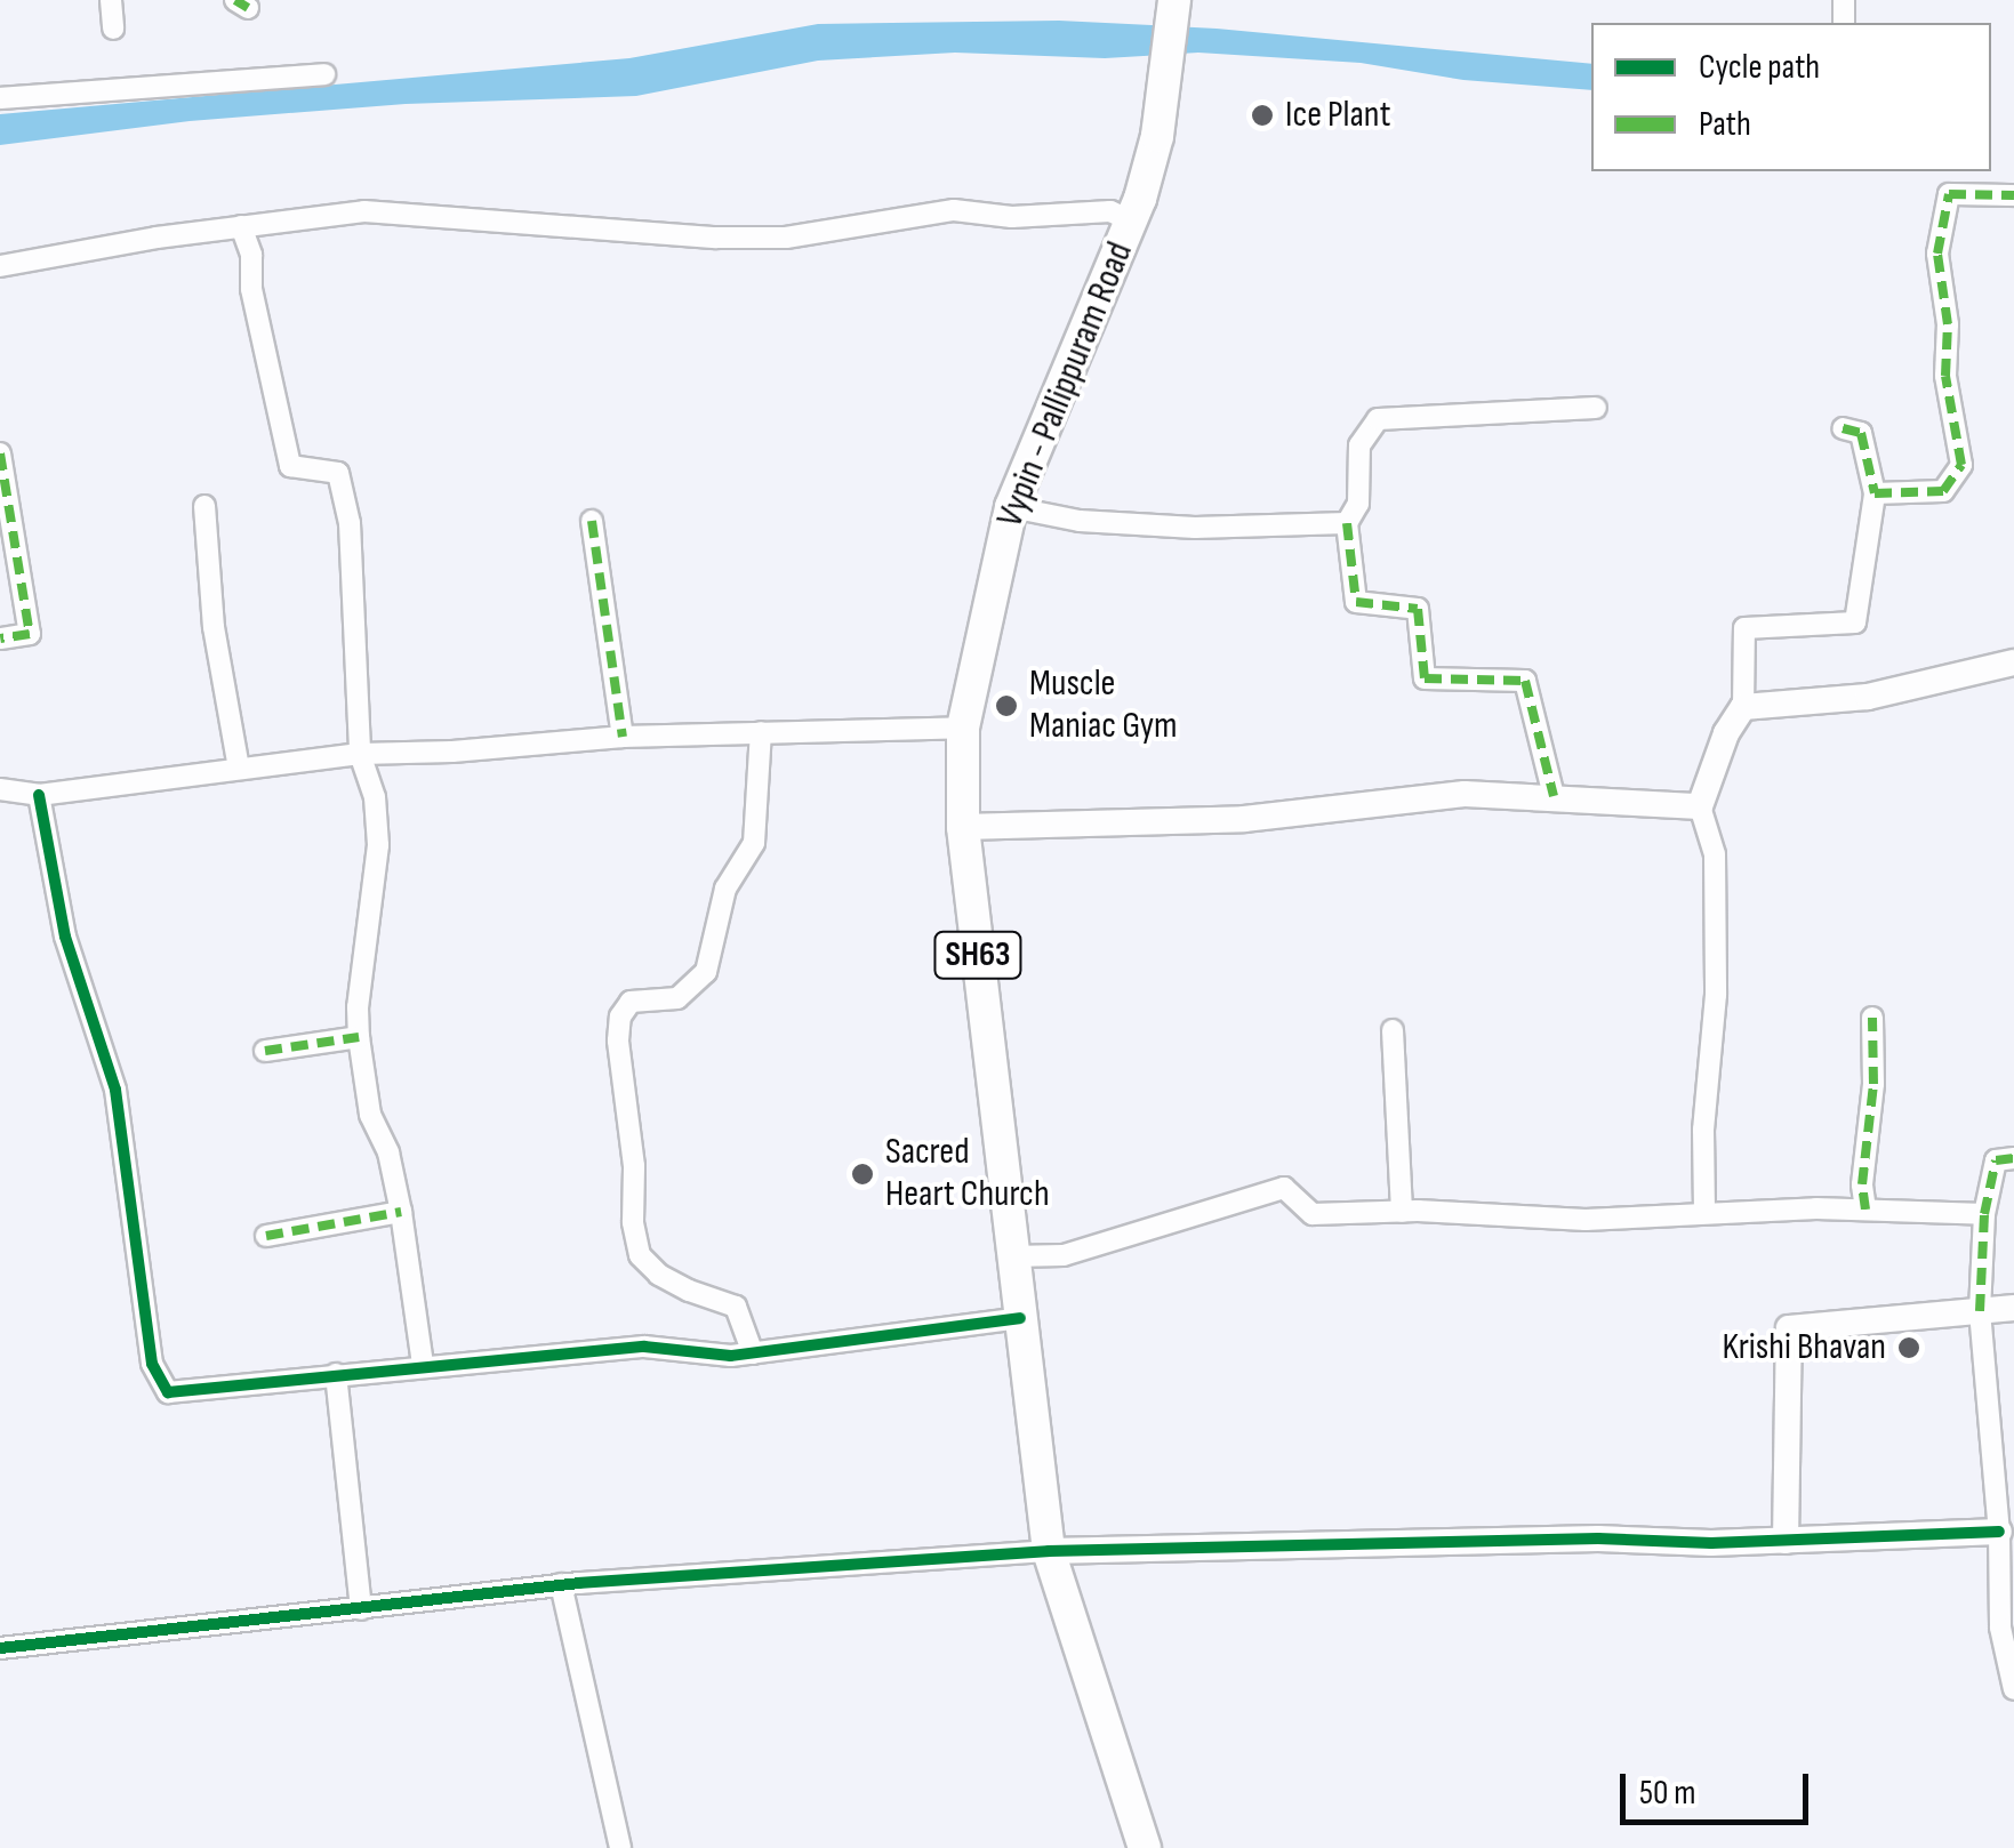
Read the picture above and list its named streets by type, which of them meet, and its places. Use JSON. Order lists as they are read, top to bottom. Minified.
{"streets":{"main road":["Vypin - Pallippuram Road","SH63"]},"places":["Ice Plant","Muscle Maniac Gym","Sacred Heart Church","Krishi Bhavan"],"legend":["Cycle path","Path"],"scale_bar":"50 m"}
